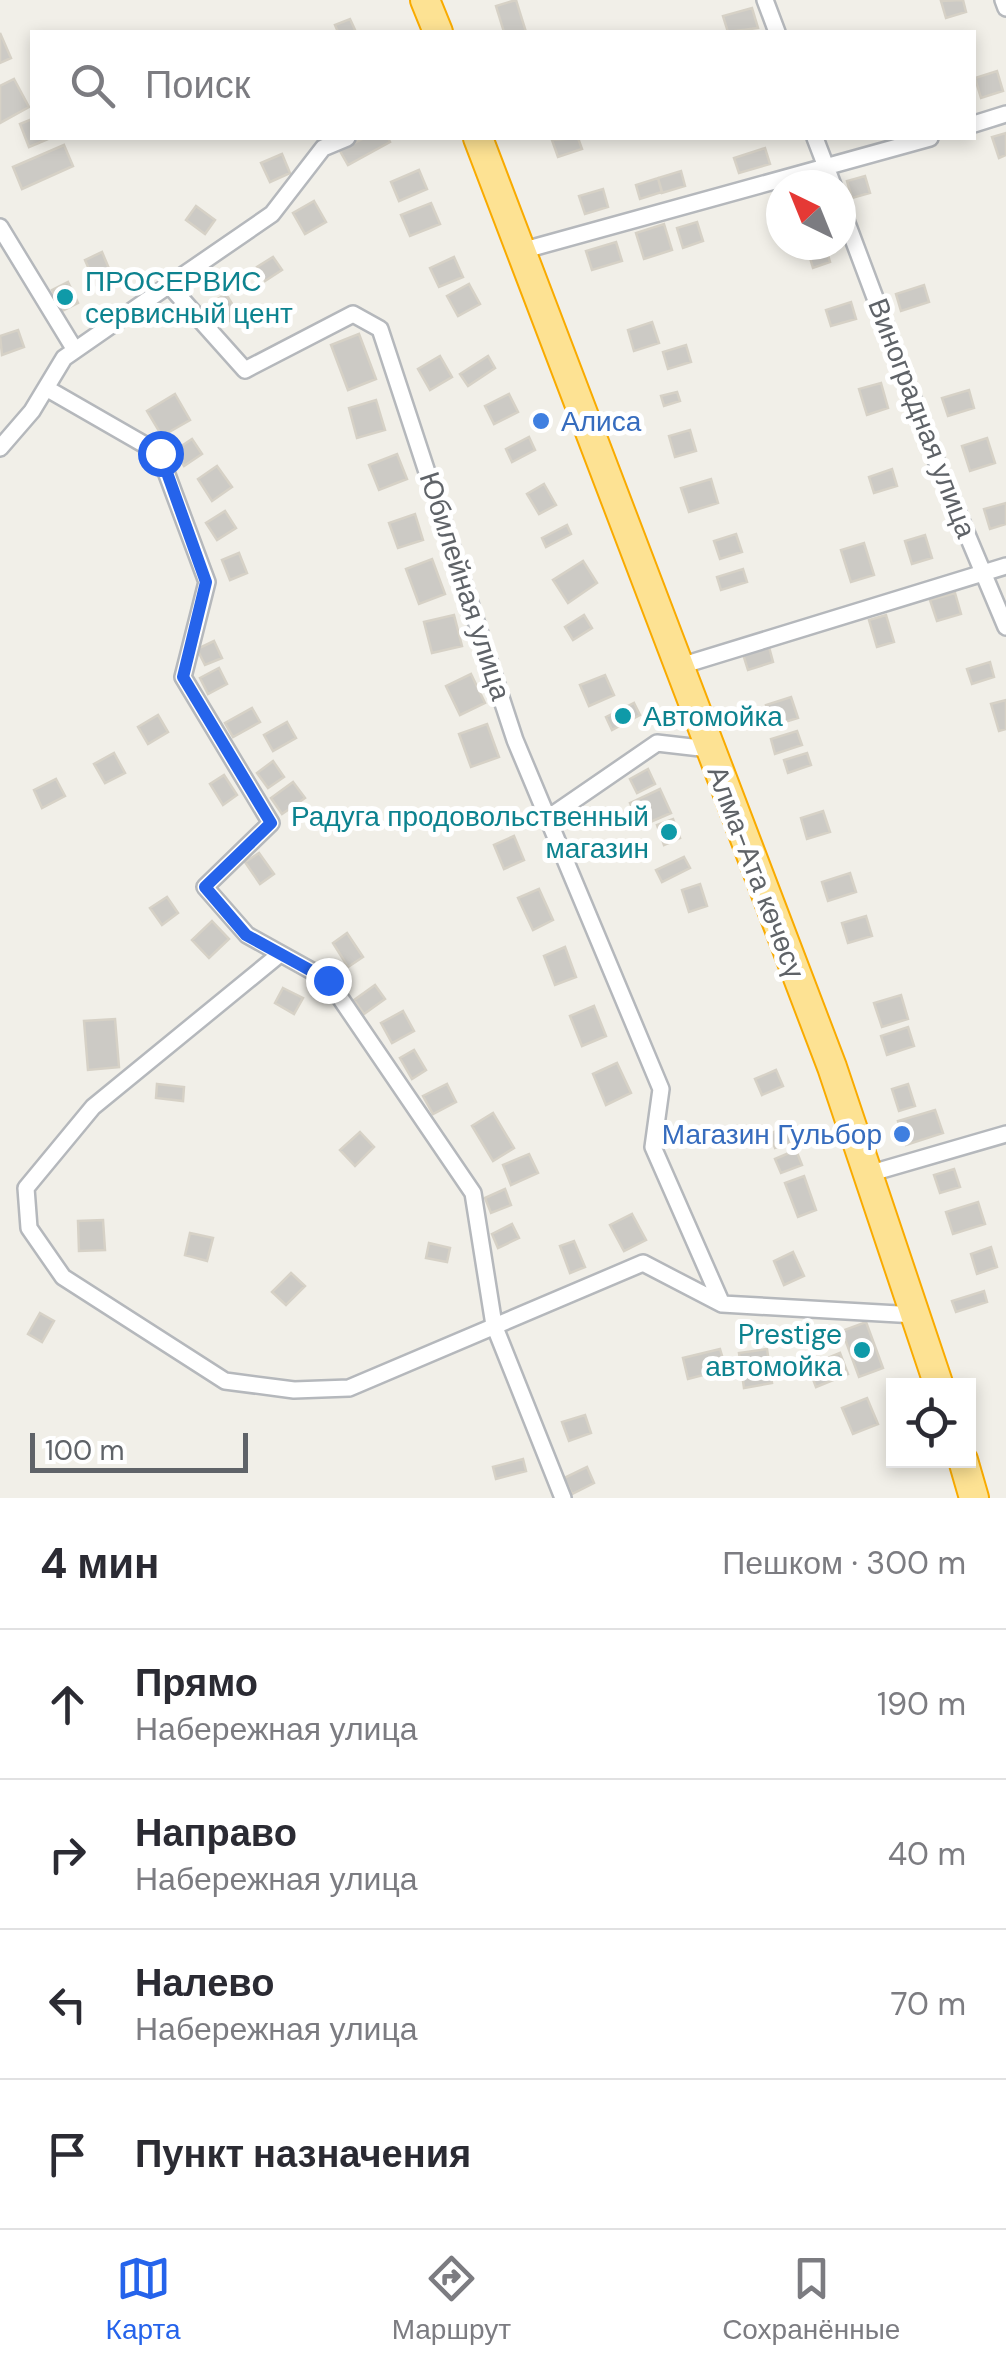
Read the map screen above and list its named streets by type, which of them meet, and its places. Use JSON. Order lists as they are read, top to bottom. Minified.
{"streets":{"highway":["Алма-Ата көчөсү"],"street":["Виноградная улица","Юбилейная улица"]},"places":["ПРОСЕРВИС сервисный цент","Алиса","Автомойка","Радуга продовольственный магазин","Магазин Гульбор","Prestige автомойка"],"scale_bar":"100 m","north":"top left","page":{"search":"Поиск","scale":"100 m","heading":["4 мин","Пешком · 300 m"],"list":[["Прямо","Набережная улица","190 m"],["Направо","Набережная улица","40 m"],["Налево","Набережная улица","70 m"],"Пункт назначения"],"nav":["Карта","Маршрут","Сохранённые"]}}
